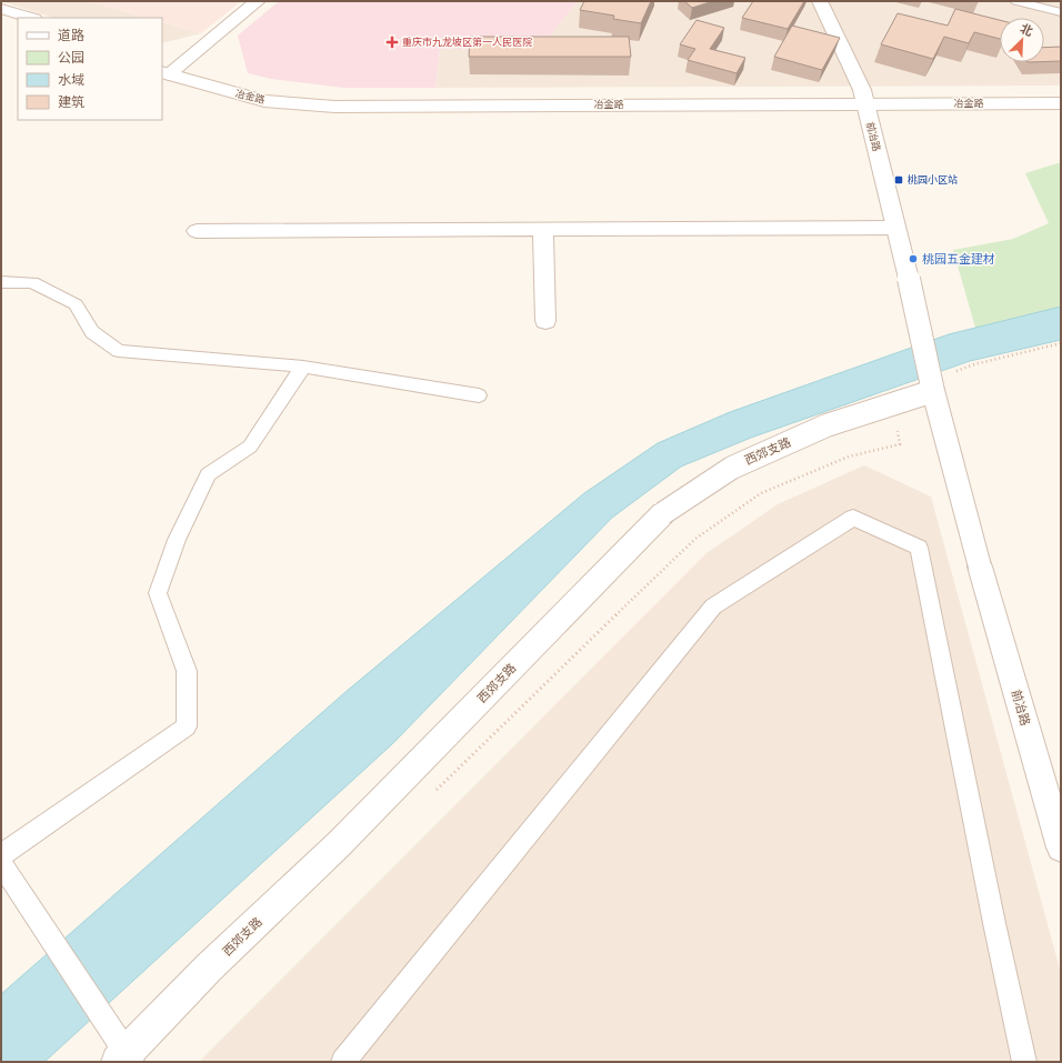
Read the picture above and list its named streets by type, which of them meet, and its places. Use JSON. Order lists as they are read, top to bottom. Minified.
{"streets":{"street":["冶金路","前冶路","西郊支路"]},"crossings":[["冶金路","前冶路"],["前冶路","西郊支路"]],"places":{"health":["重庆市九龙坡区第一人民医院"],"transit":["桃园小区站"],"other":["桃园五金建材"]},"legend":["道路","公园","水域","建筑"],"north":"top right"}
